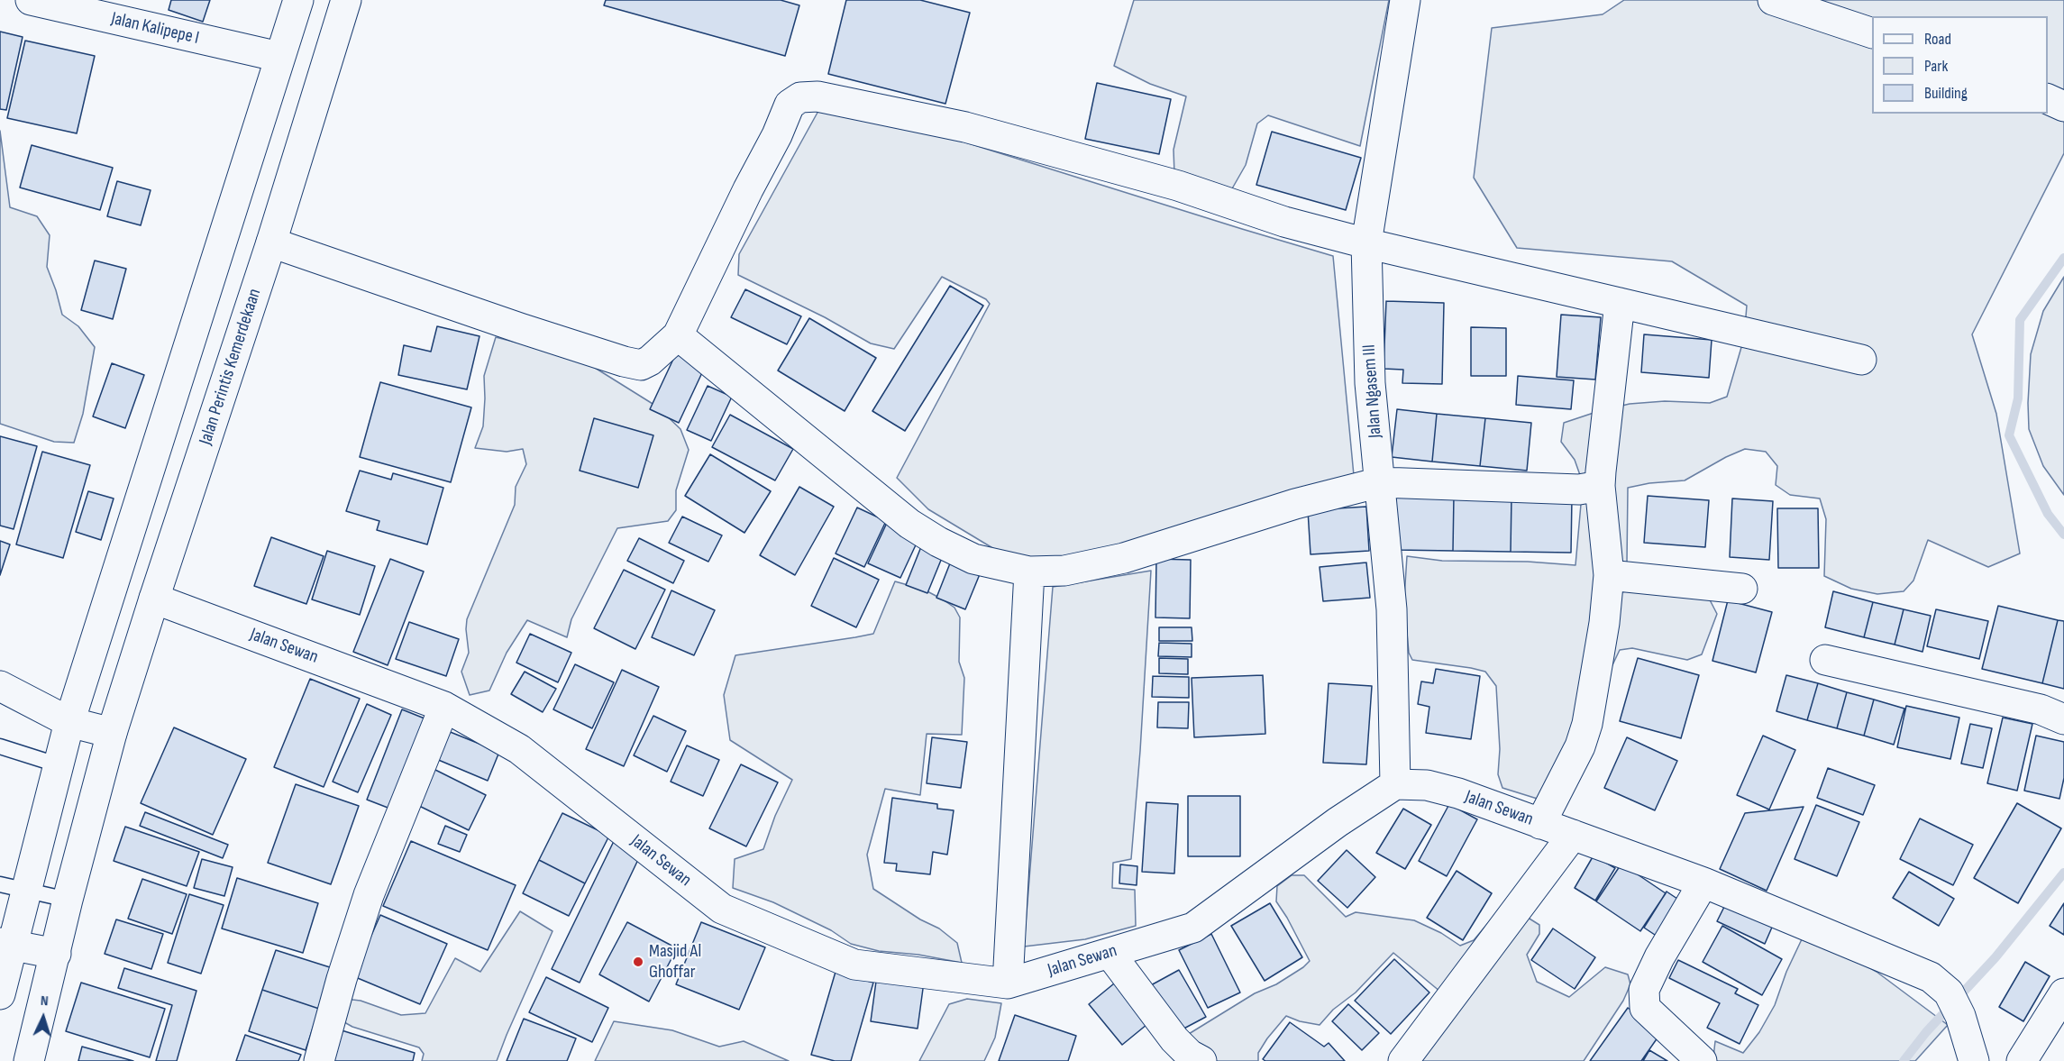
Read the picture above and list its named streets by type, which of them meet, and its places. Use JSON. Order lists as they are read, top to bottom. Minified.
{"streets":{"main road":["Jalan Kalipepe I","Jalan Perintis Kemerdekaan","Jalan Ngasem III","Jalan Sewan"]},"crossings":[["Jalan Perintis Kemerdekaan","Jalan Sewan"],["Jalan Ngasem III","Jalan Sewan"]],"places":["Masjid Al Ghoffar"],"legend":["Road","Park","Building"],"north":"top"}
